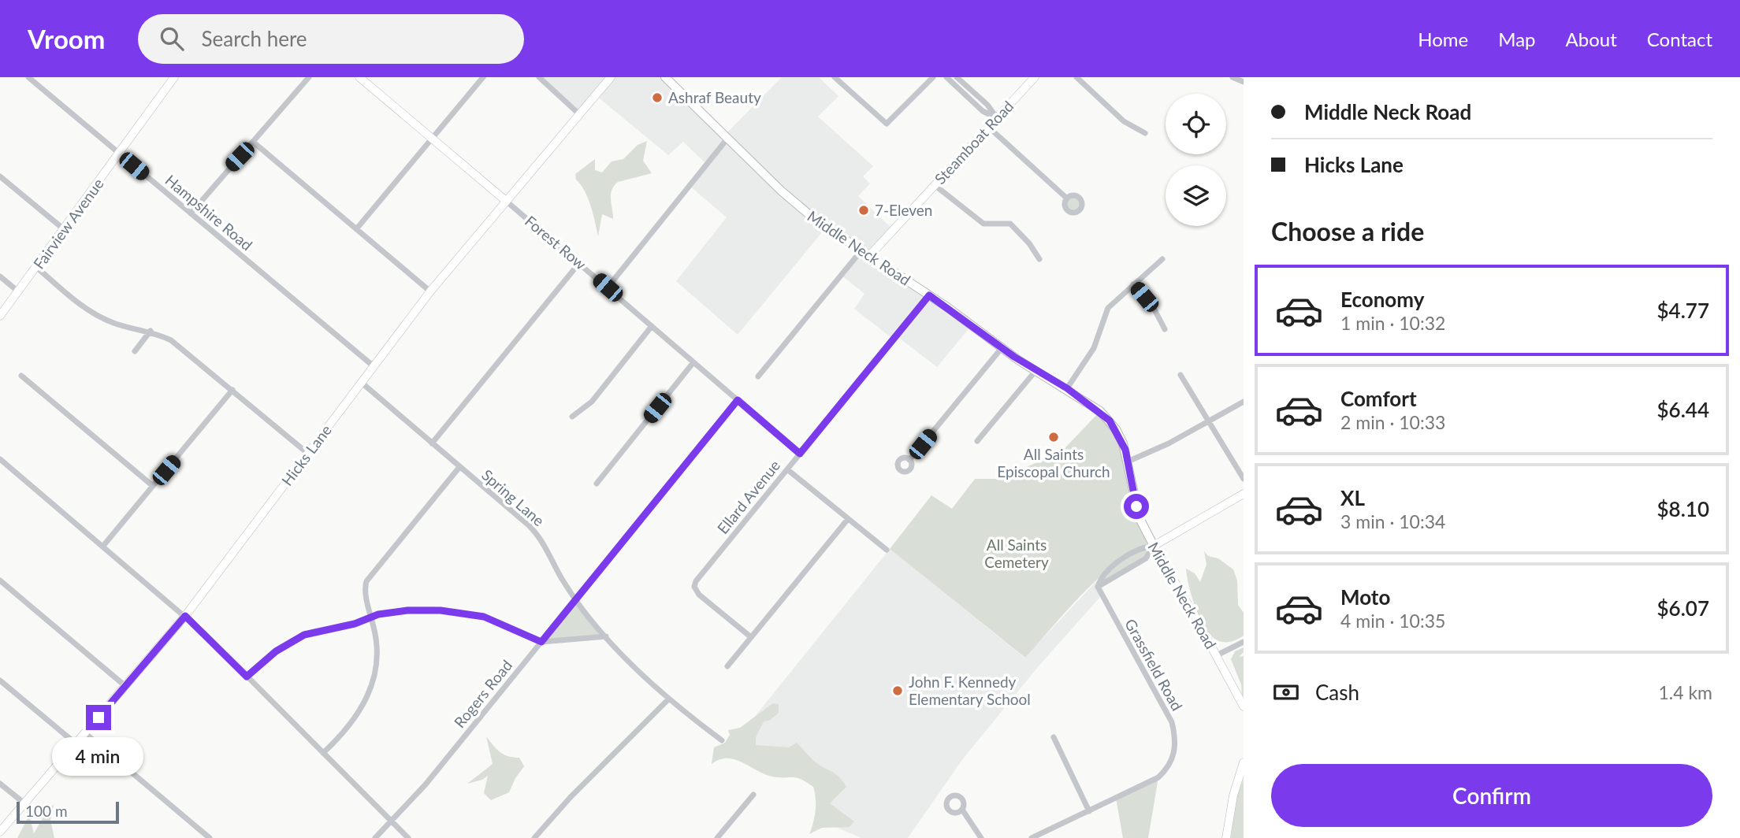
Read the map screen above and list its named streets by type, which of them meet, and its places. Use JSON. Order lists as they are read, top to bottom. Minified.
{"streets":{"main road":["Steamboat Road","Fairview Avenue","Forest Row","Middle Neck Road","Hicks Lane"],"street":["Hampshire Road","Ellard Avenue","Spring Lane","Grassfield Road","Rogers Road"]},"crossings":[["Steamboat Road","Middle Neck Road"],["Hampshire Road","Fairview Avenue"],["Hampshire Road","Hicks Lane"],["Forest Row","Hicks Lane"],["Forest Row","Ellard Avenue"],["Forest Row","Rogers Road"],["Middle Neck Road","Ellard Avenue"],["Hicks Lane","Spring Lane"],["Spring Lane","Rogers Road"]],"parks":["All Saints Cemetery"],"places":["Ashraf Beauty","7-Eleven","All Saints Episcopal Church","John F. Kennedy Elementary School"],"scale_bar":"100 m","page":{"header":"Vroom","search":"Search here","nav":["Home","Map","About","Contact"],"banner":["Middle Neck Road","Hicks Lane"],"heading":"Choose a ride","list":[{"name":"Economy","note":"1 min · 10:32","value":"$4.77"},{"name":"Comfort","note":"2 min · 10:33","value":"$6.44"},{"name":"XL","note":"3 min · 10:34","value":"$8.10"},{"name":"Moto","note":"4 min · 10:35","value":"$6.07"}],"pay":["Cash","1.4 km"],"bubble":"4 min","buttons":"Confirm","scale":"100 m"}}
